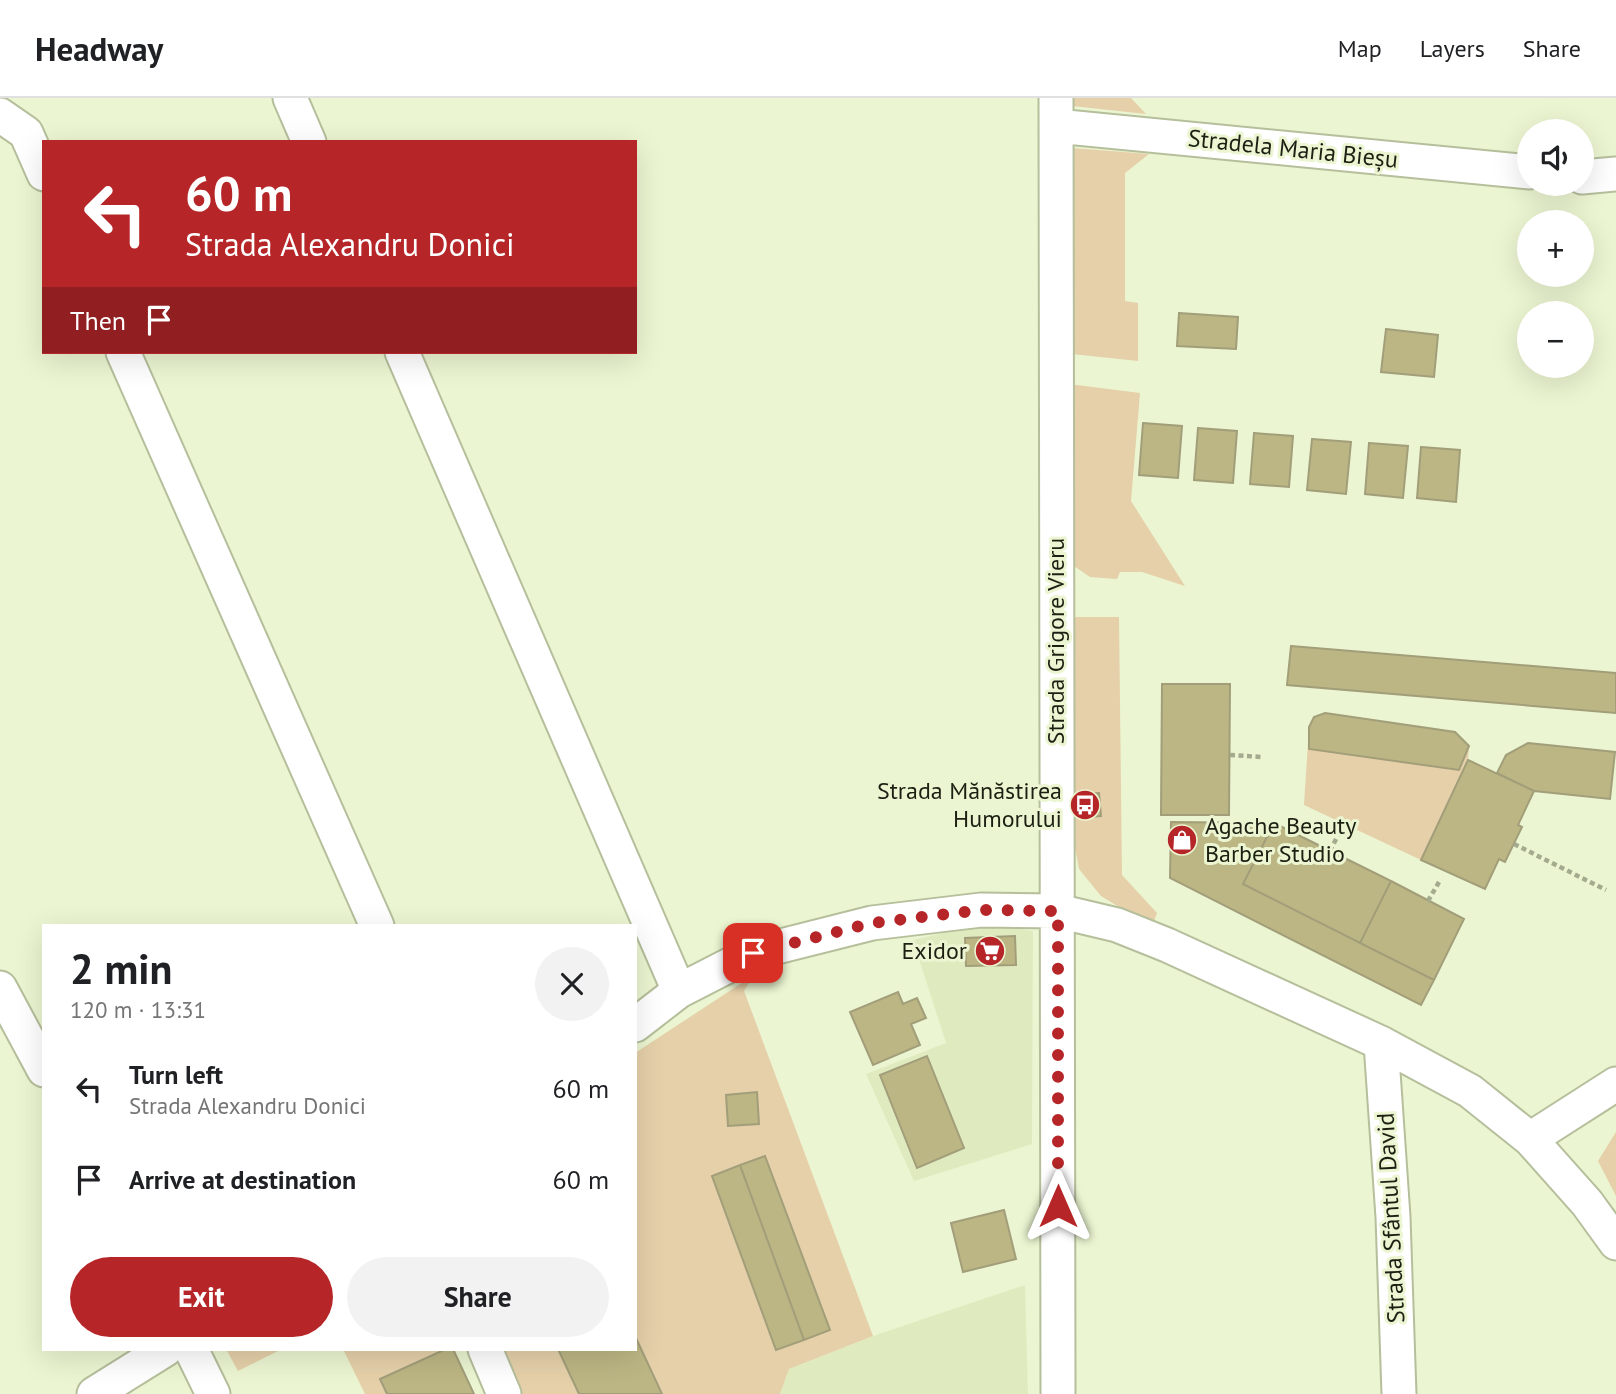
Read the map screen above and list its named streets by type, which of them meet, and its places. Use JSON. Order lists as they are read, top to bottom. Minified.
{"streets":{"street":["Stradela Maria Bieșu","Strada Grigore Vieru","Strada Sfântul David"]},"crossings":[["Stradela Maria Bieșu","Strada Grigore Vieru"]],"places":{"bus stop":["Strada Mănăstirea Humorului"],"shop":["Agache Beauty Barber Studio"],"supermarket":["Exidor"]},"page":{"header":"Headway","nav":["Map","Layers","Share"],"map_buttons":["+","−"],"turn":["60 m","Strada Alexandru Donici"],"then":"Then","heading":["2 min","120 m · 13:31"],"list":[{"name":"Turn left","note":"Strada Alexandru Donici","value":"60 m"},{"name":"Arrive at destination","value":"60 m"}],"buttons":["Exit","Share"]}}
